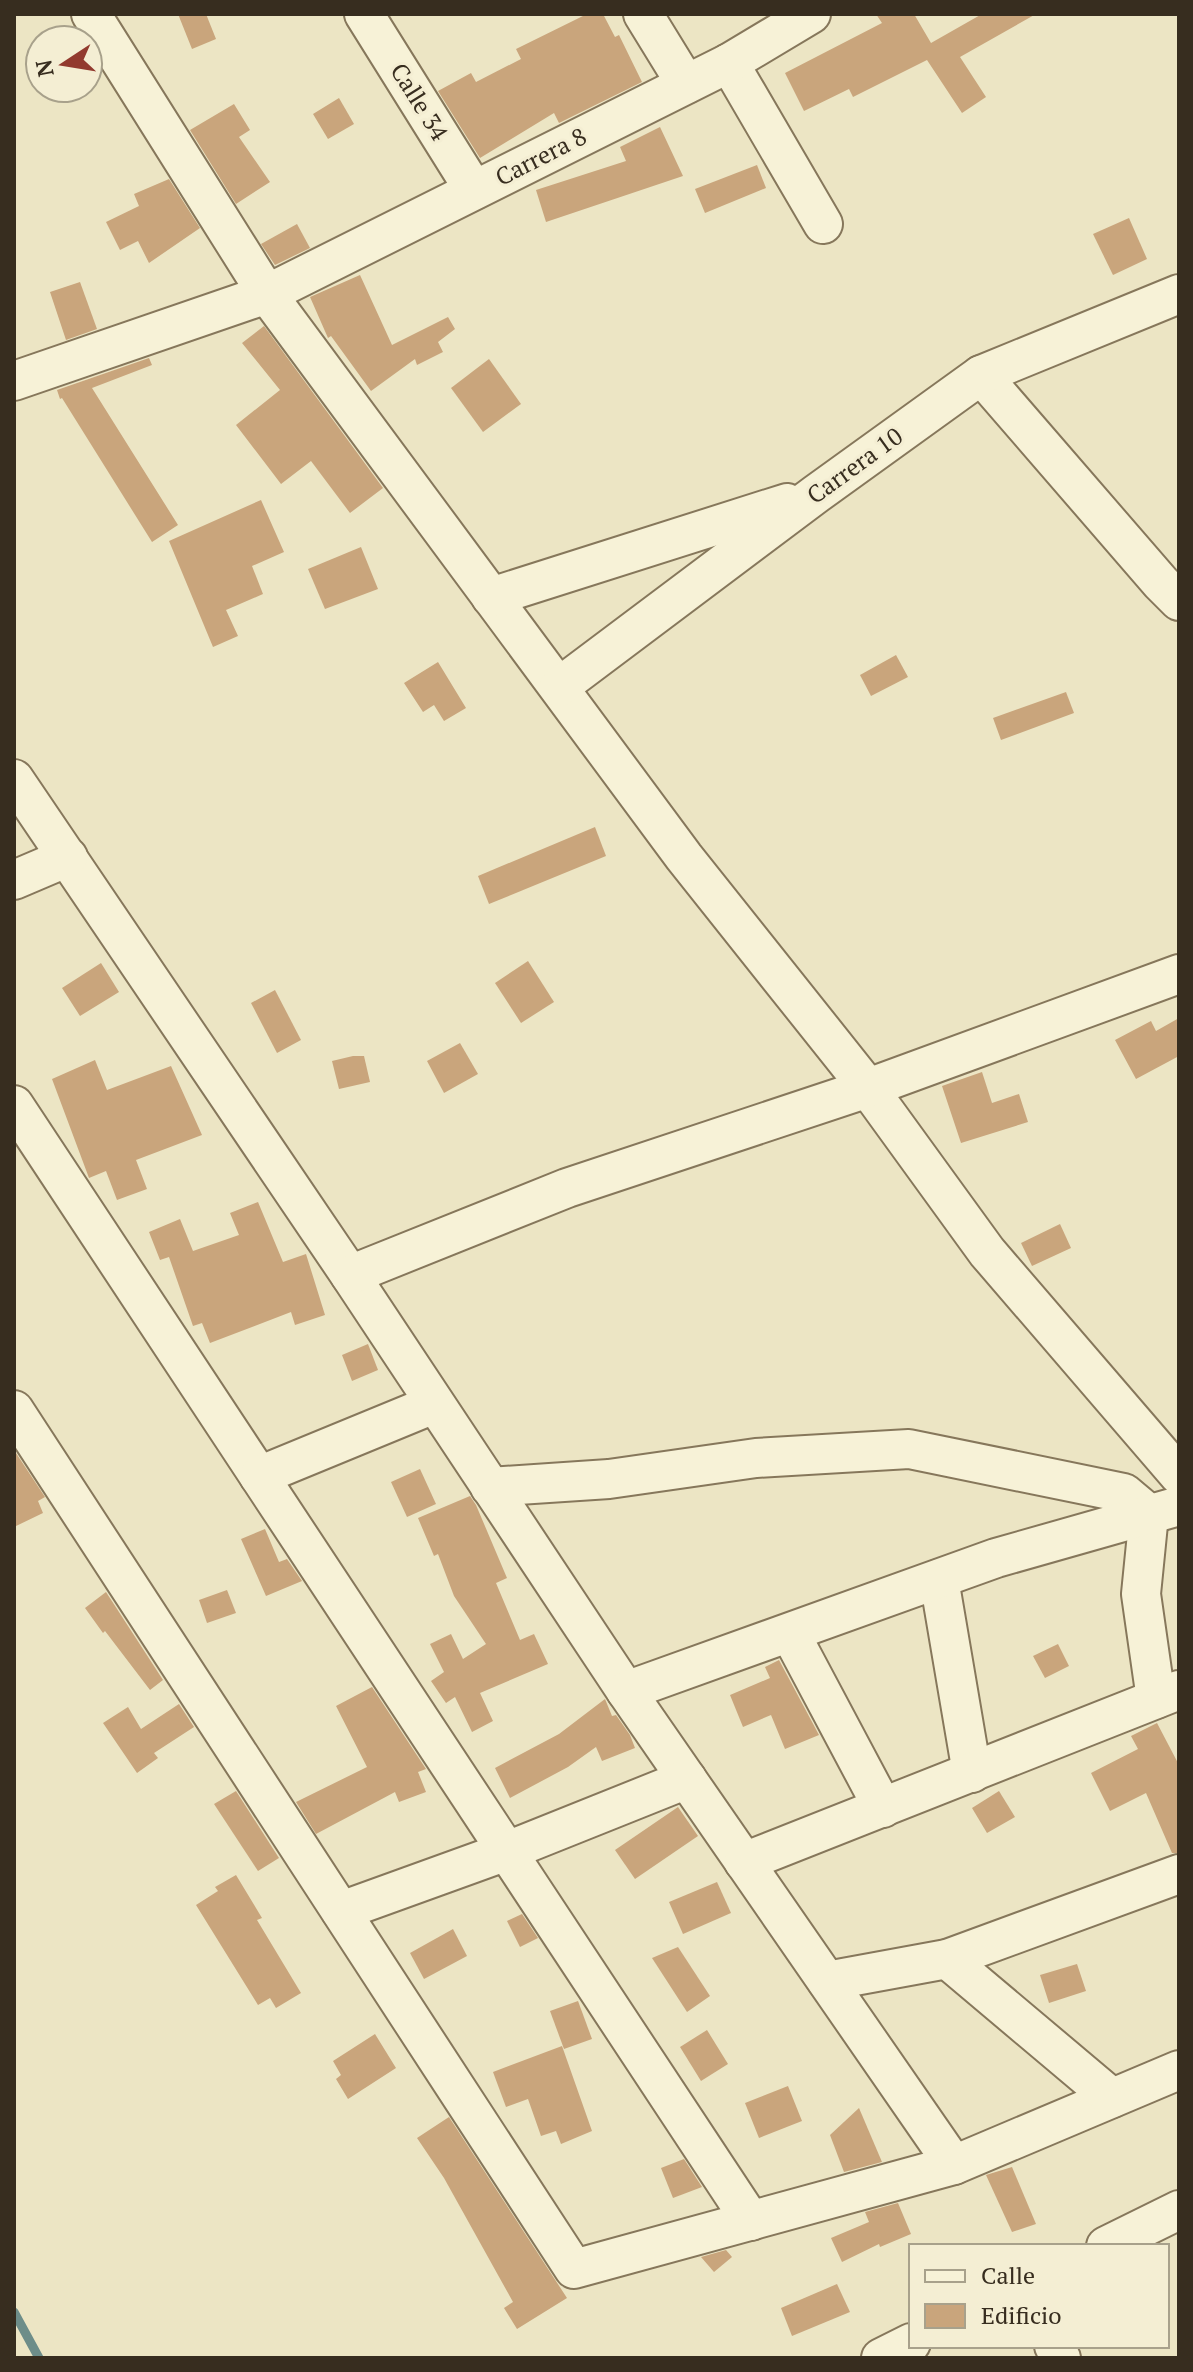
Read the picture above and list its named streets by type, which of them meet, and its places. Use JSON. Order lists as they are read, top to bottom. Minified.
{"streets":{"street":["Calle 34","Carrera 8","Carrera 10"]},"crossings":[["Calle 34","Carrera 8"]],"legend":["Calle","Edificio"],"north":"left"}
